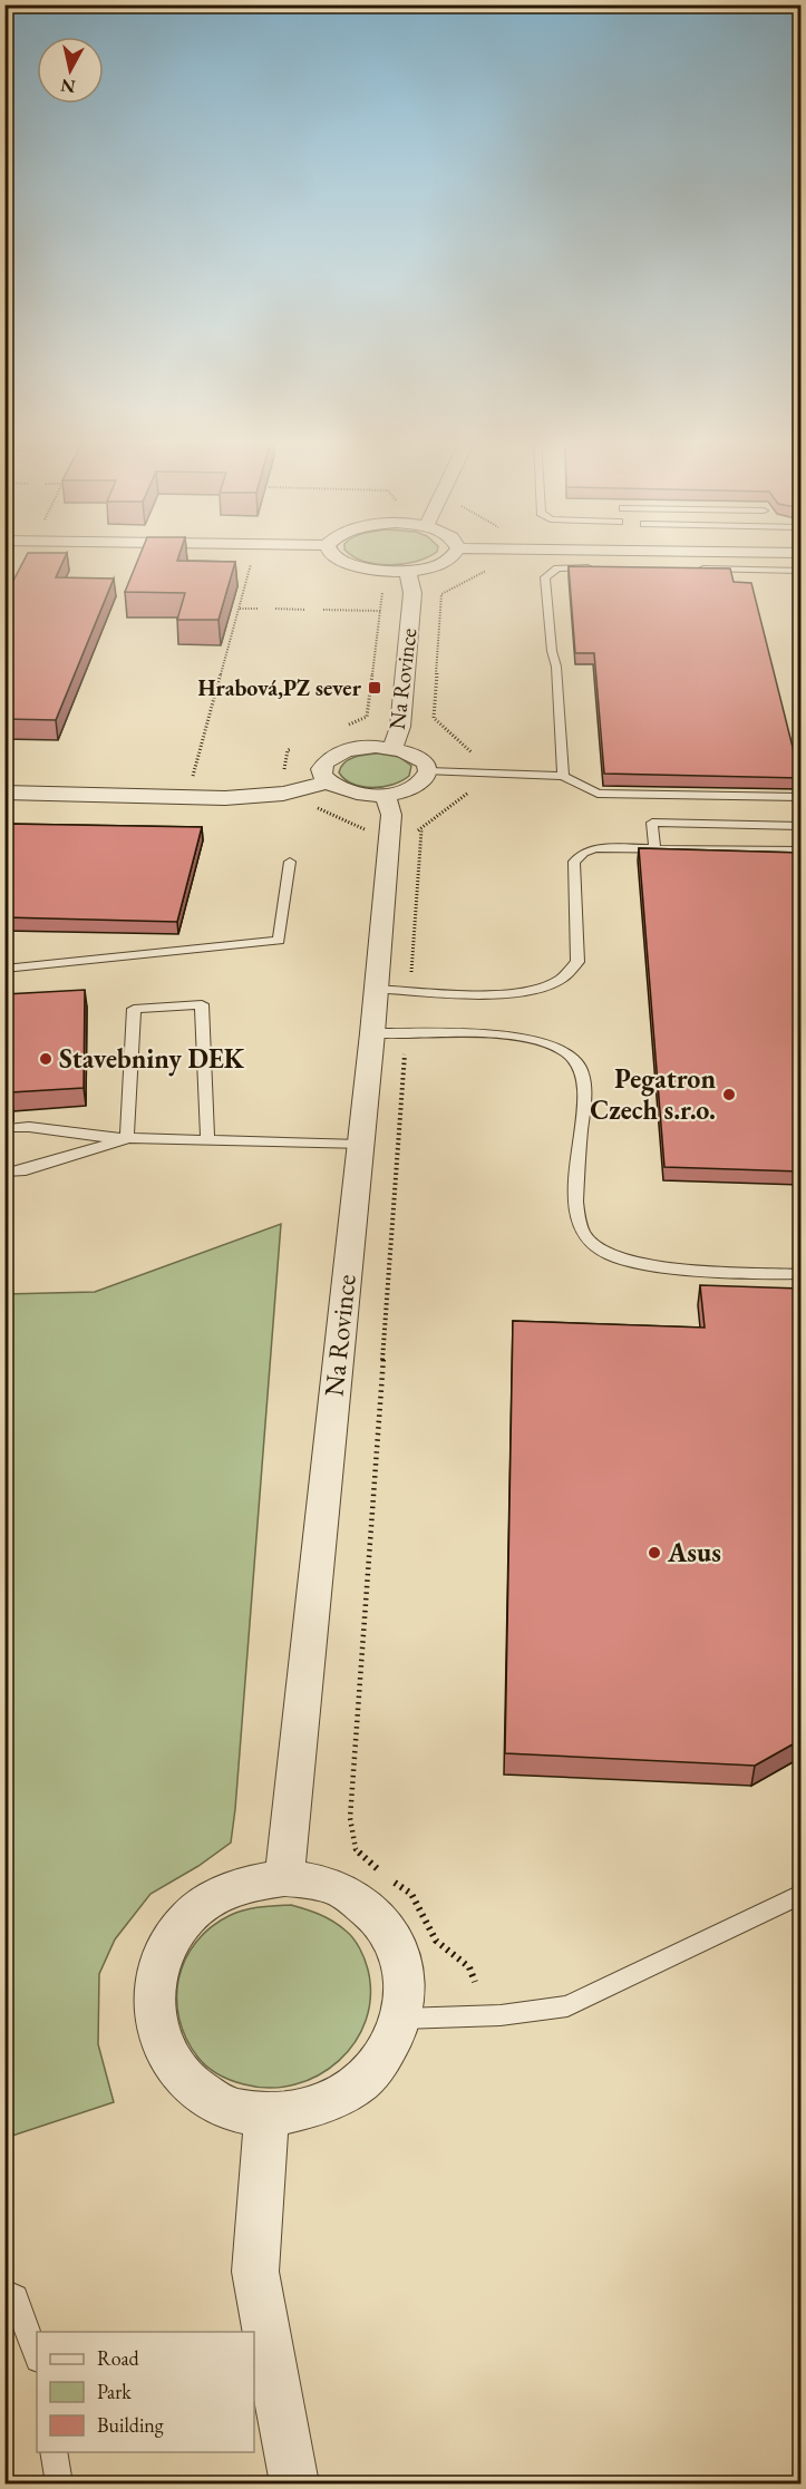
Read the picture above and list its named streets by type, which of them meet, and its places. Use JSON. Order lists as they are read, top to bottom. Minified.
{"streets":{"street":["Na Rovince"]},"places":{"transit":["Hrabová,PZ sever"],"other":["Stavebniny DEK","Pegatron Czech s.r.o.","Asus"]},"legend":["Road","Park","Building"],"north":"bottom"}
